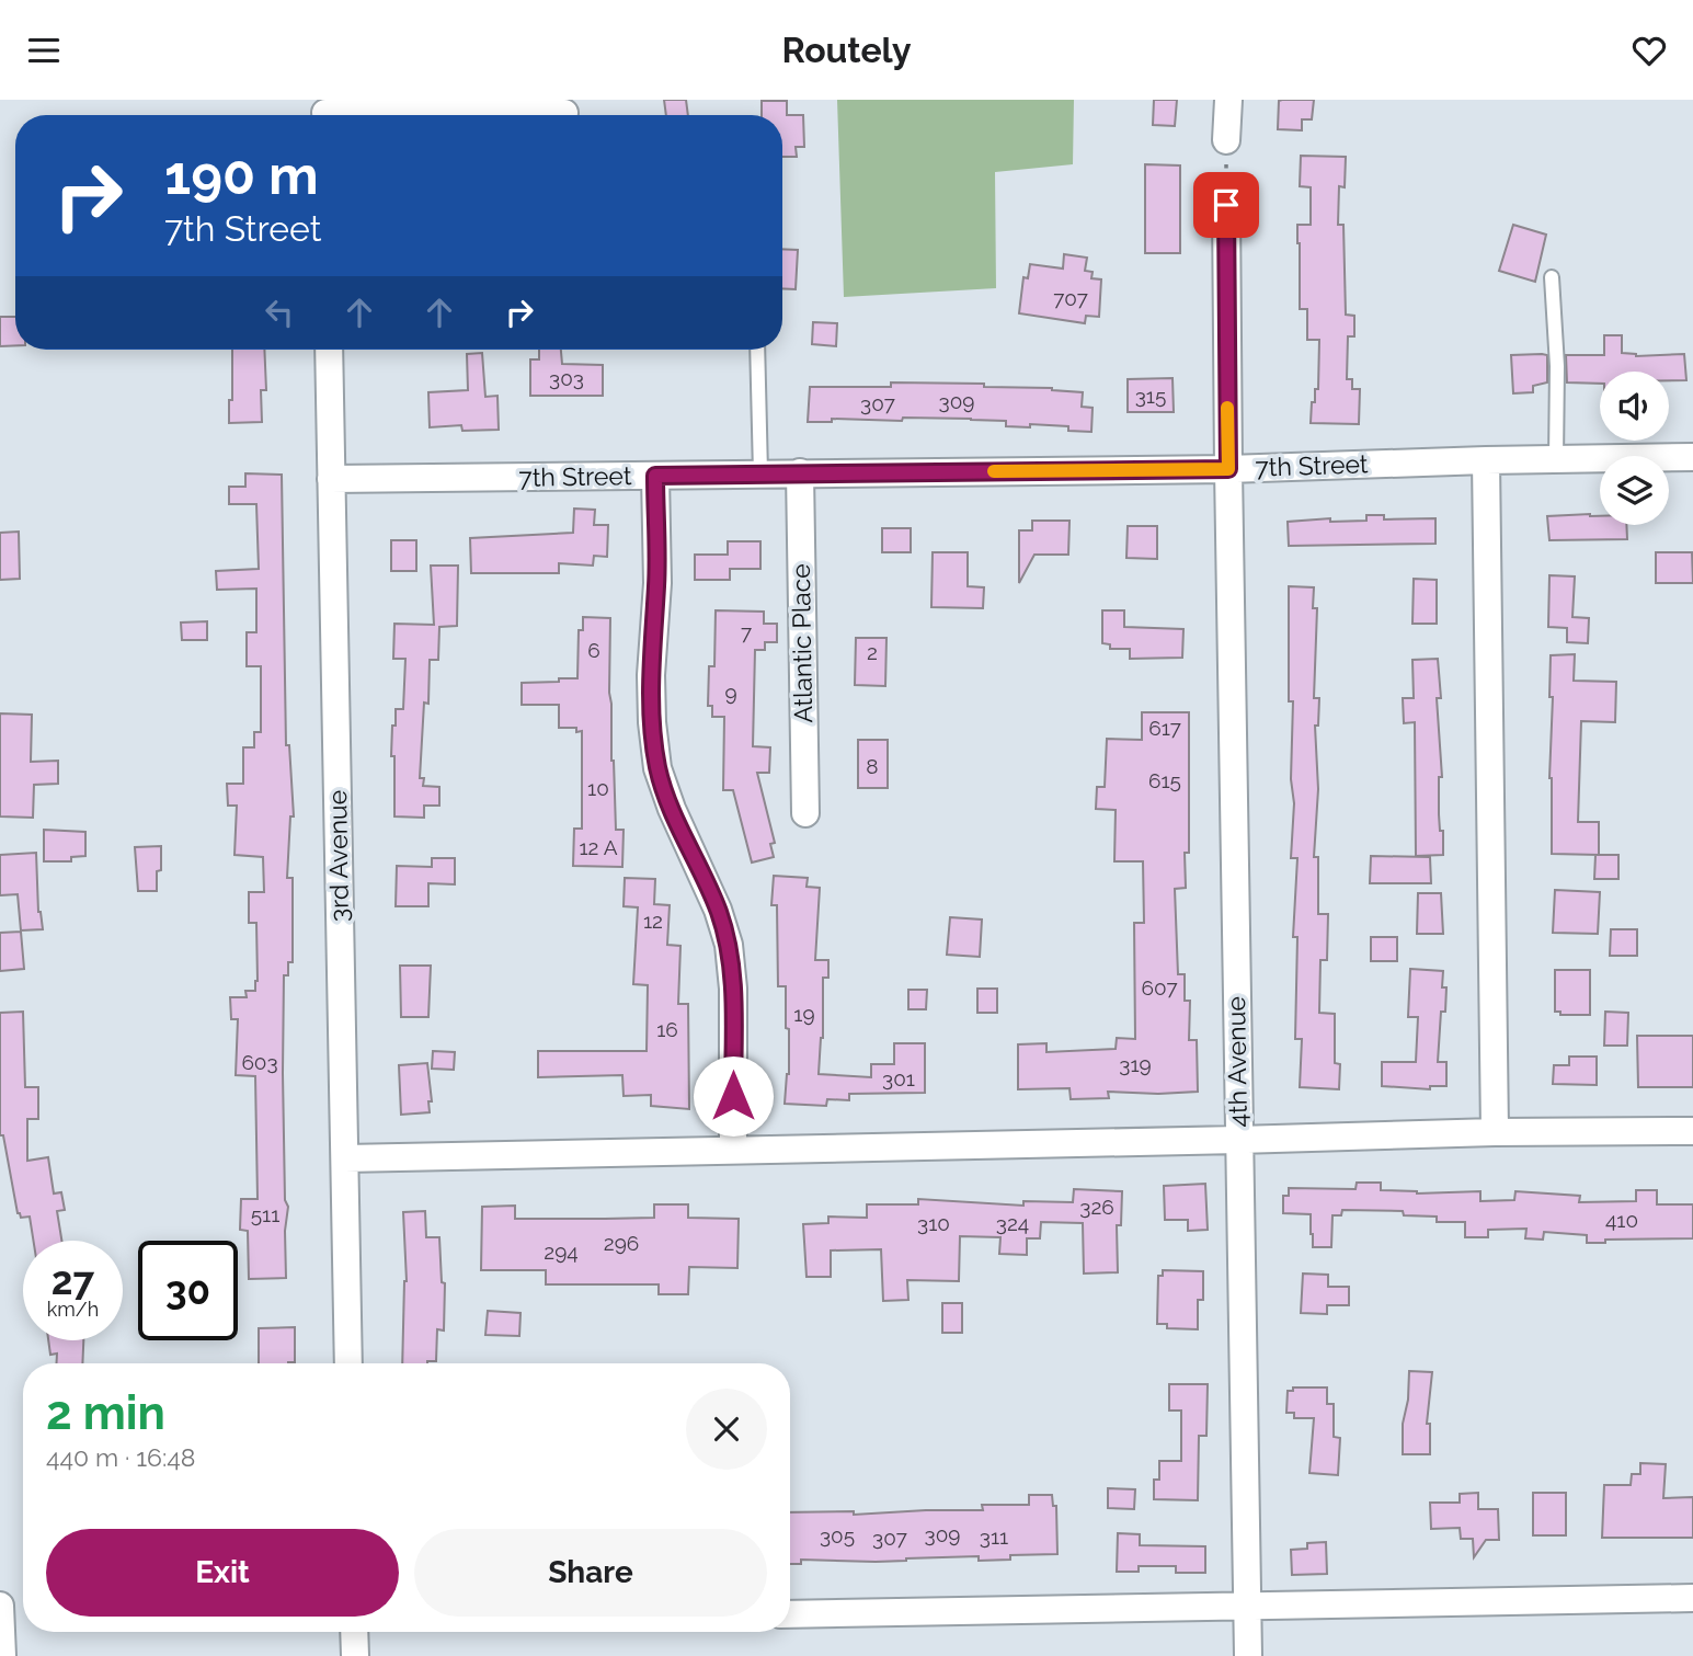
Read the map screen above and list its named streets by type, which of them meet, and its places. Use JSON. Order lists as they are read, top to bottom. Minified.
{"streets":{"street":["7th Street","Atlantic Place","3rd Avenue","4th Avenue"]},"crossings":[["7th Street","Atlantic Place"],["7th Street","3rd Avenue"],["7th Street","4th Avenue"]],"house_numbers":["707","303","315","309","307","7","6","2","9","617","8","615","10","12 A","12","607","19","16","603","319","301","326","511","410","310","324","296","294","309","305","311","307"],"page":{"header":"Routely","turn":["190 m","7th Street"],"speed":"27 km/h","limit":"30","heading":["2 min","440 m · 16:48"],"buttons":["Exit","Share"]}}
